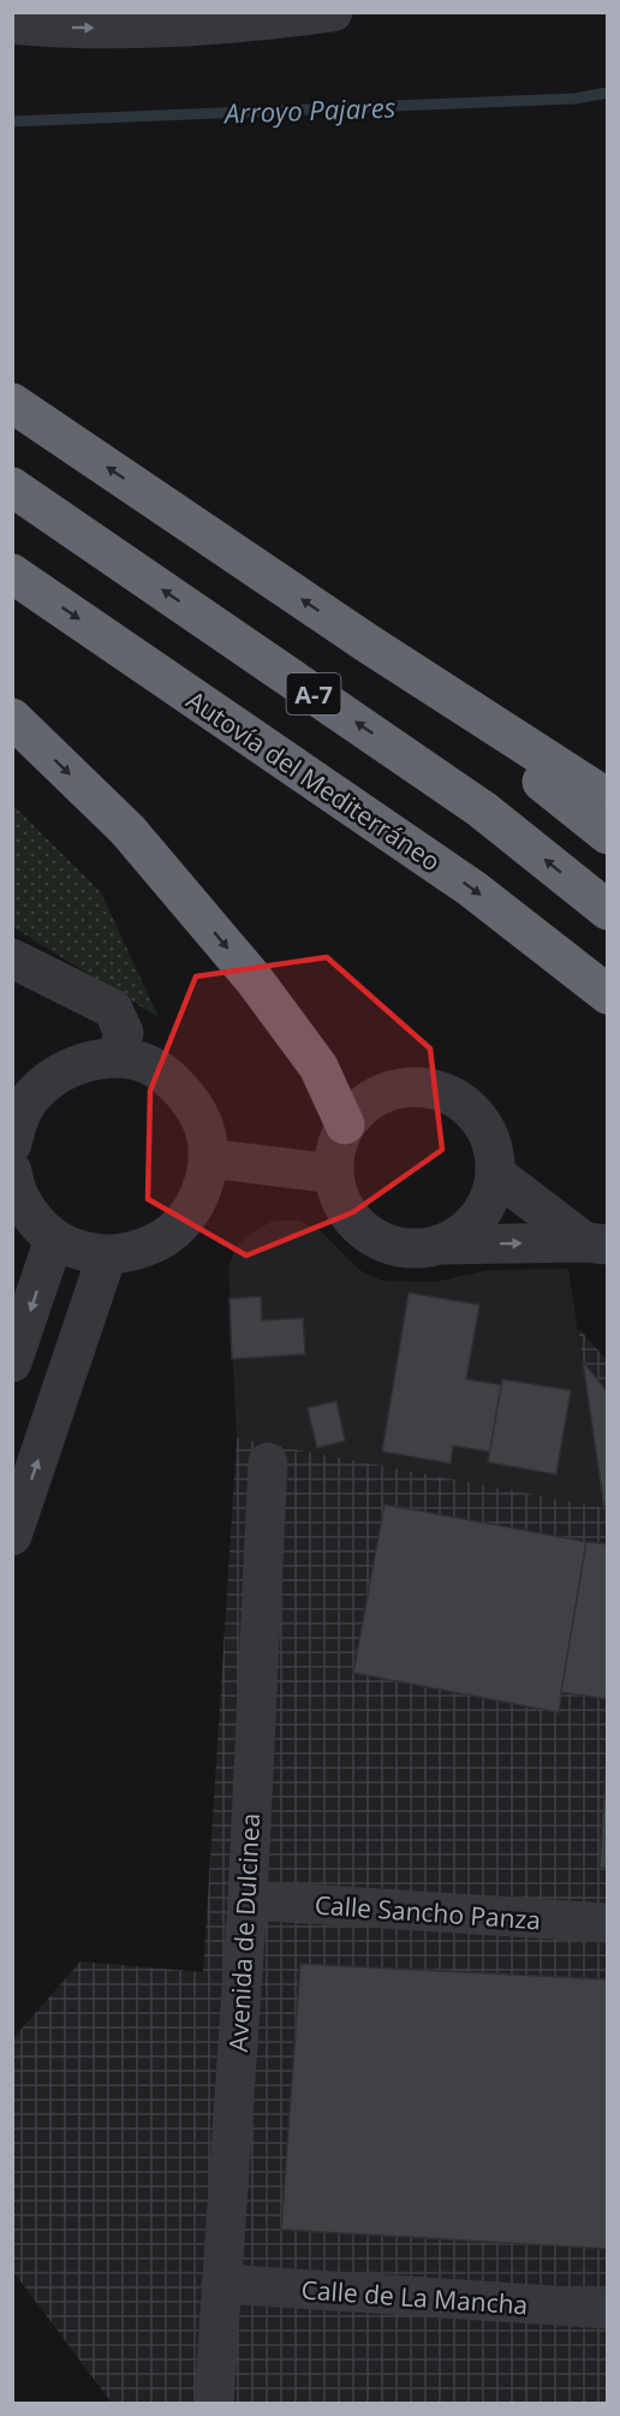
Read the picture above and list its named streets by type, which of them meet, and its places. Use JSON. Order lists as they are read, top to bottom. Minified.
{"streets":{"highway":["A-7","Autovía del Mediterráneo"],"street":["Calle Sancho Panza","Avenida de Dulcinea","Calle de La Mancha"]},"crossings":[["Calle Sancho Panza","Avenida de Dulcinea"],["Avenida de Dulcinea","Calle de La Mancha"]],"water":["Arroyo Pajares"]}
